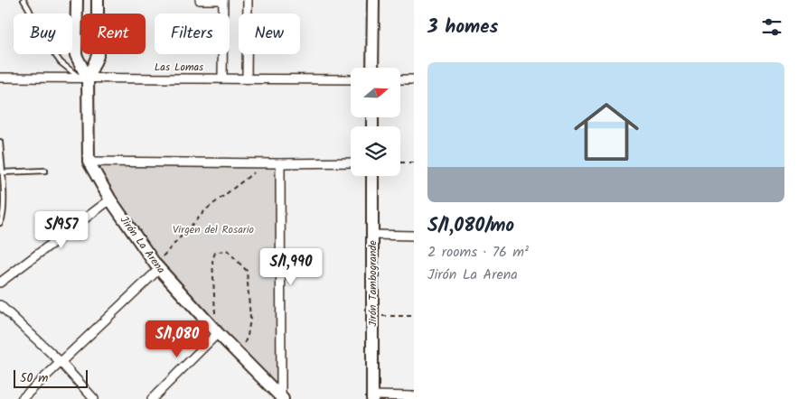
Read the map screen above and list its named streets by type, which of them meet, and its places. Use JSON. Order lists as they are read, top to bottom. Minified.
{"streets":{"street":["Las Lomas","Jirón La Arena","Jirón Tambogrande"]},"crossings":[["Las Lomas","Jirón La Arena"]],"parks":["Virgen del Rosario"],"scale_bar":"50 m","north":"right","page":{"heading":"3 homes","chip":["Buy","Rent","Filters","New"],"list":[{"name":"S/1,080/mo","note":"2 rooms · 76 m² · Jirón La Arena"}],"price":["S/957","S/1,990","S/1,080"],"scale":"50 m"}}
